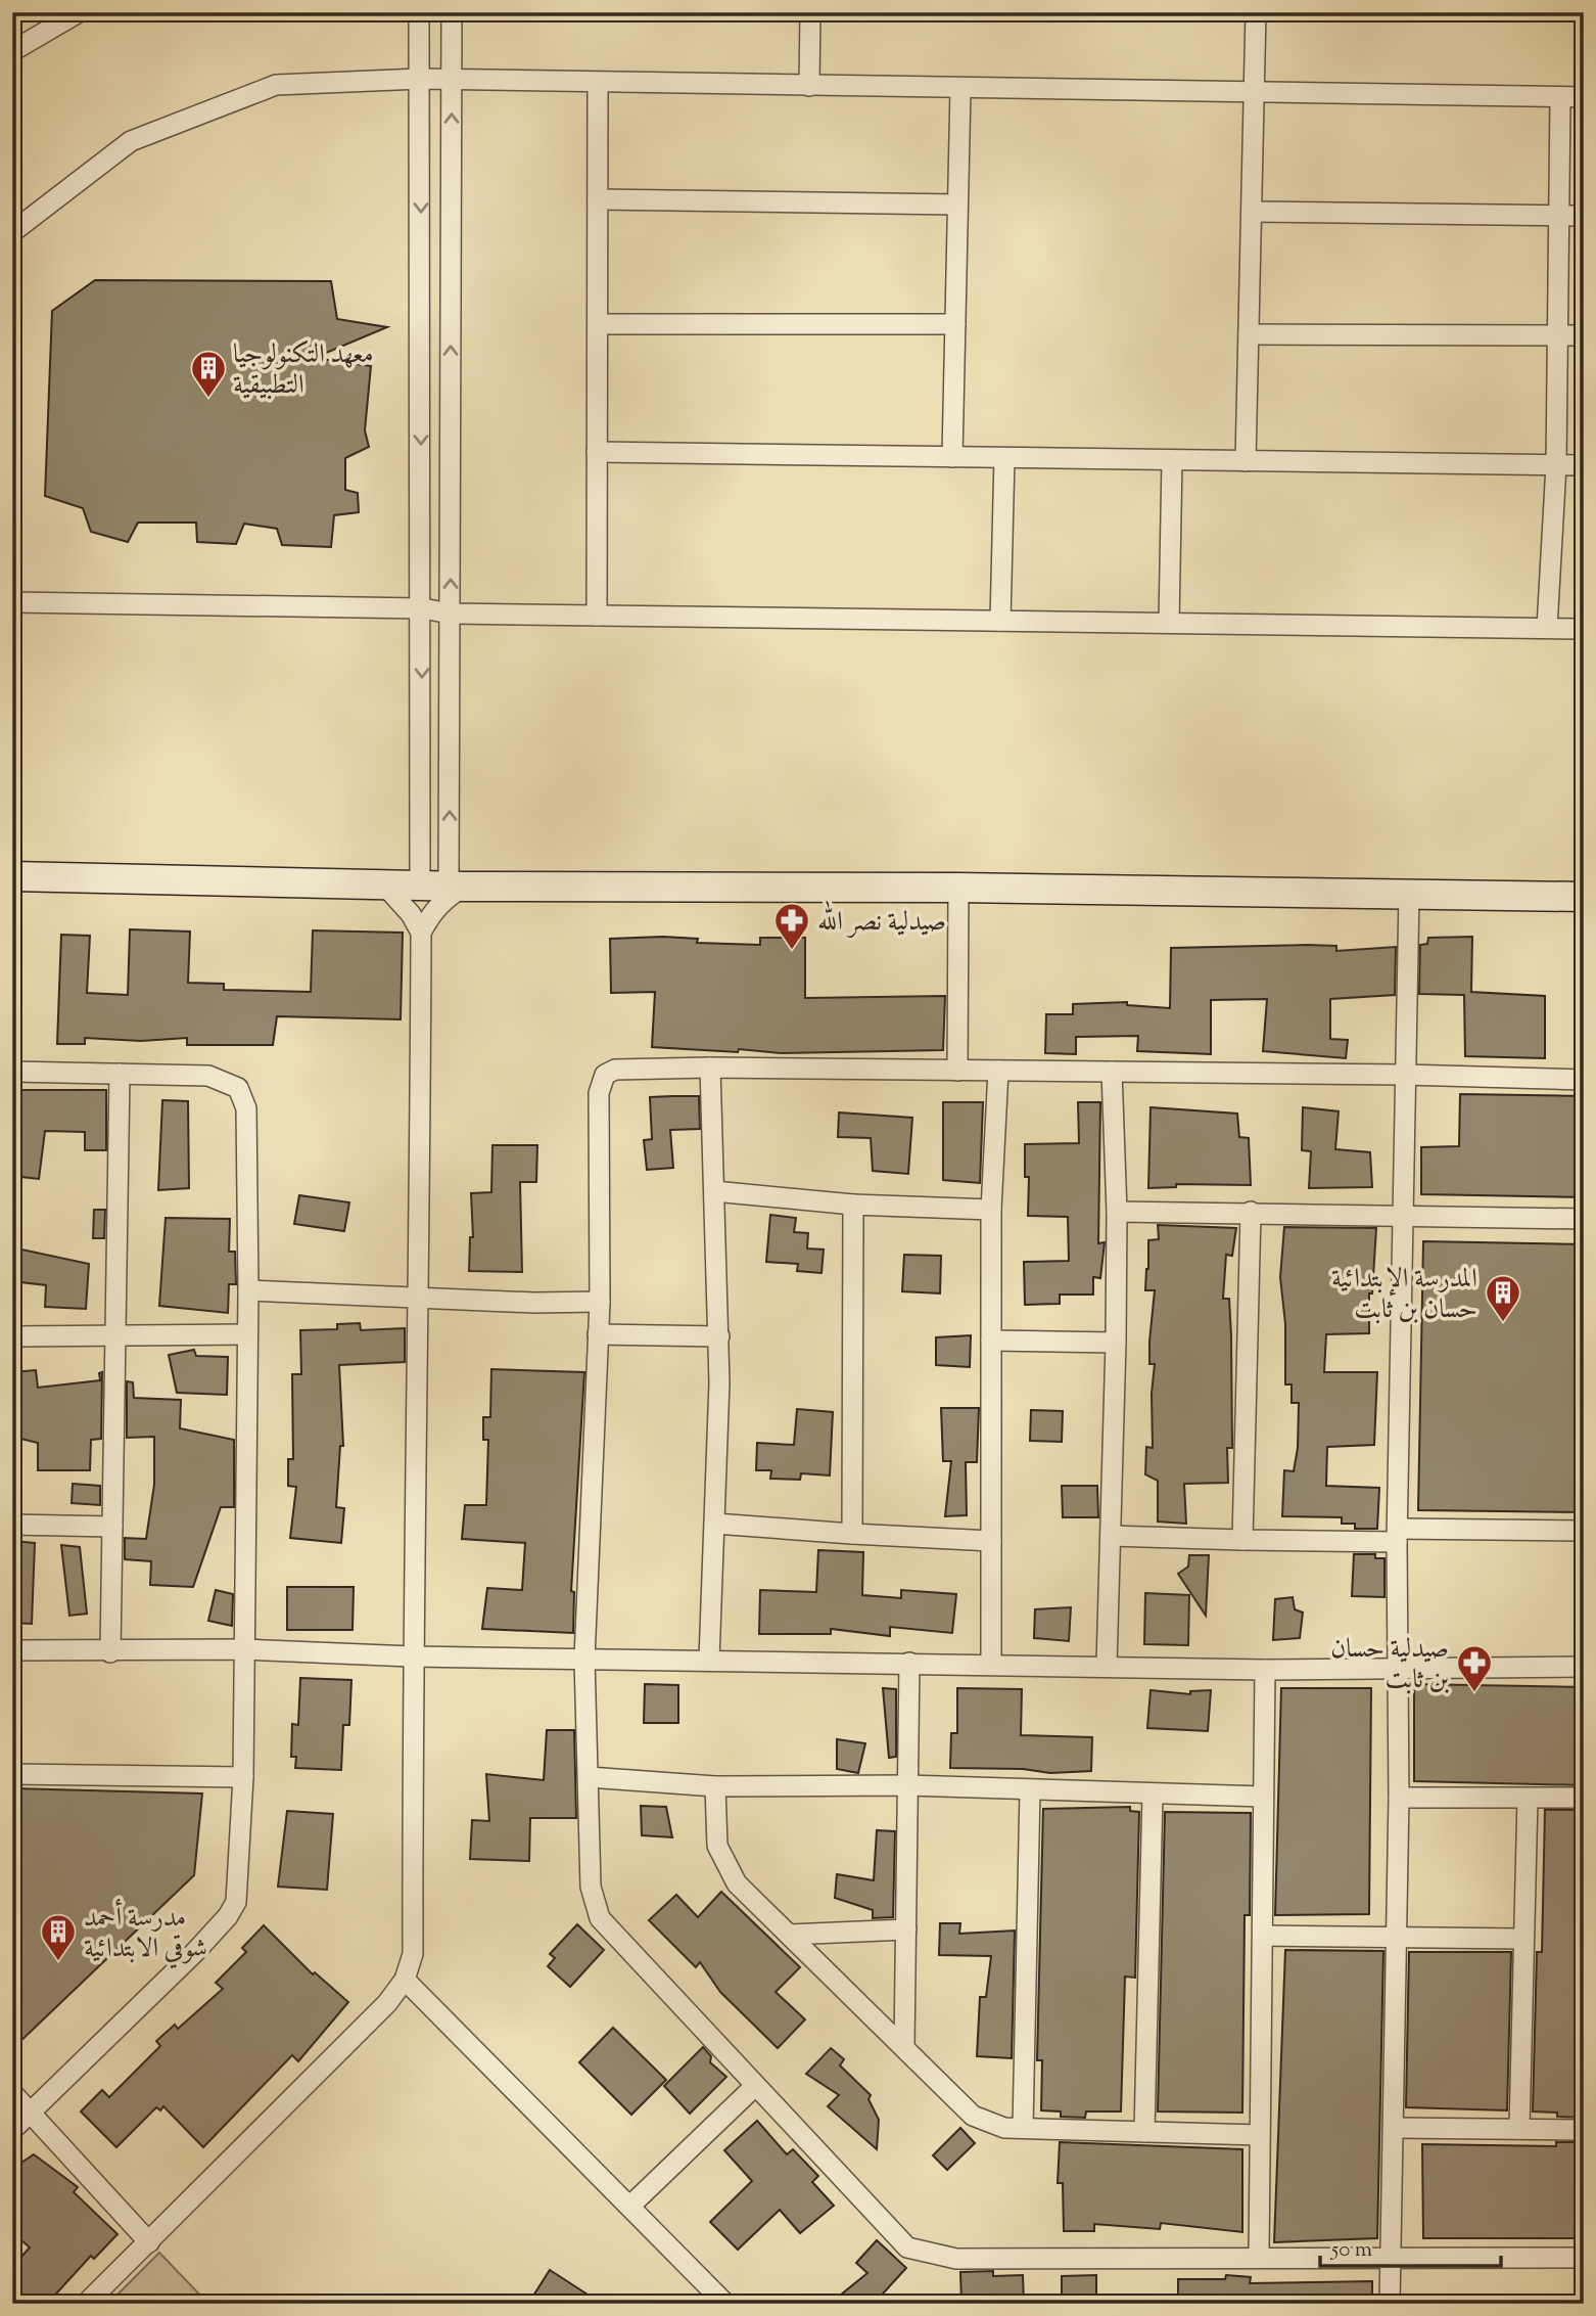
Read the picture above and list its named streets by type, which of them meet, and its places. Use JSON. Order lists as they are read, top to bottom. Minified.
{"places":{"building":["معهد التكنولوجيا التطبيقية","المدرسة الإبتدائية حسان بن ثابت","مدرسة أحمد شوقي الابتدائية"],"pharmacy":["صيدلية نصر الله","صيدلية حسان بن ثابت"]},"scale_bar":"50 m"}
